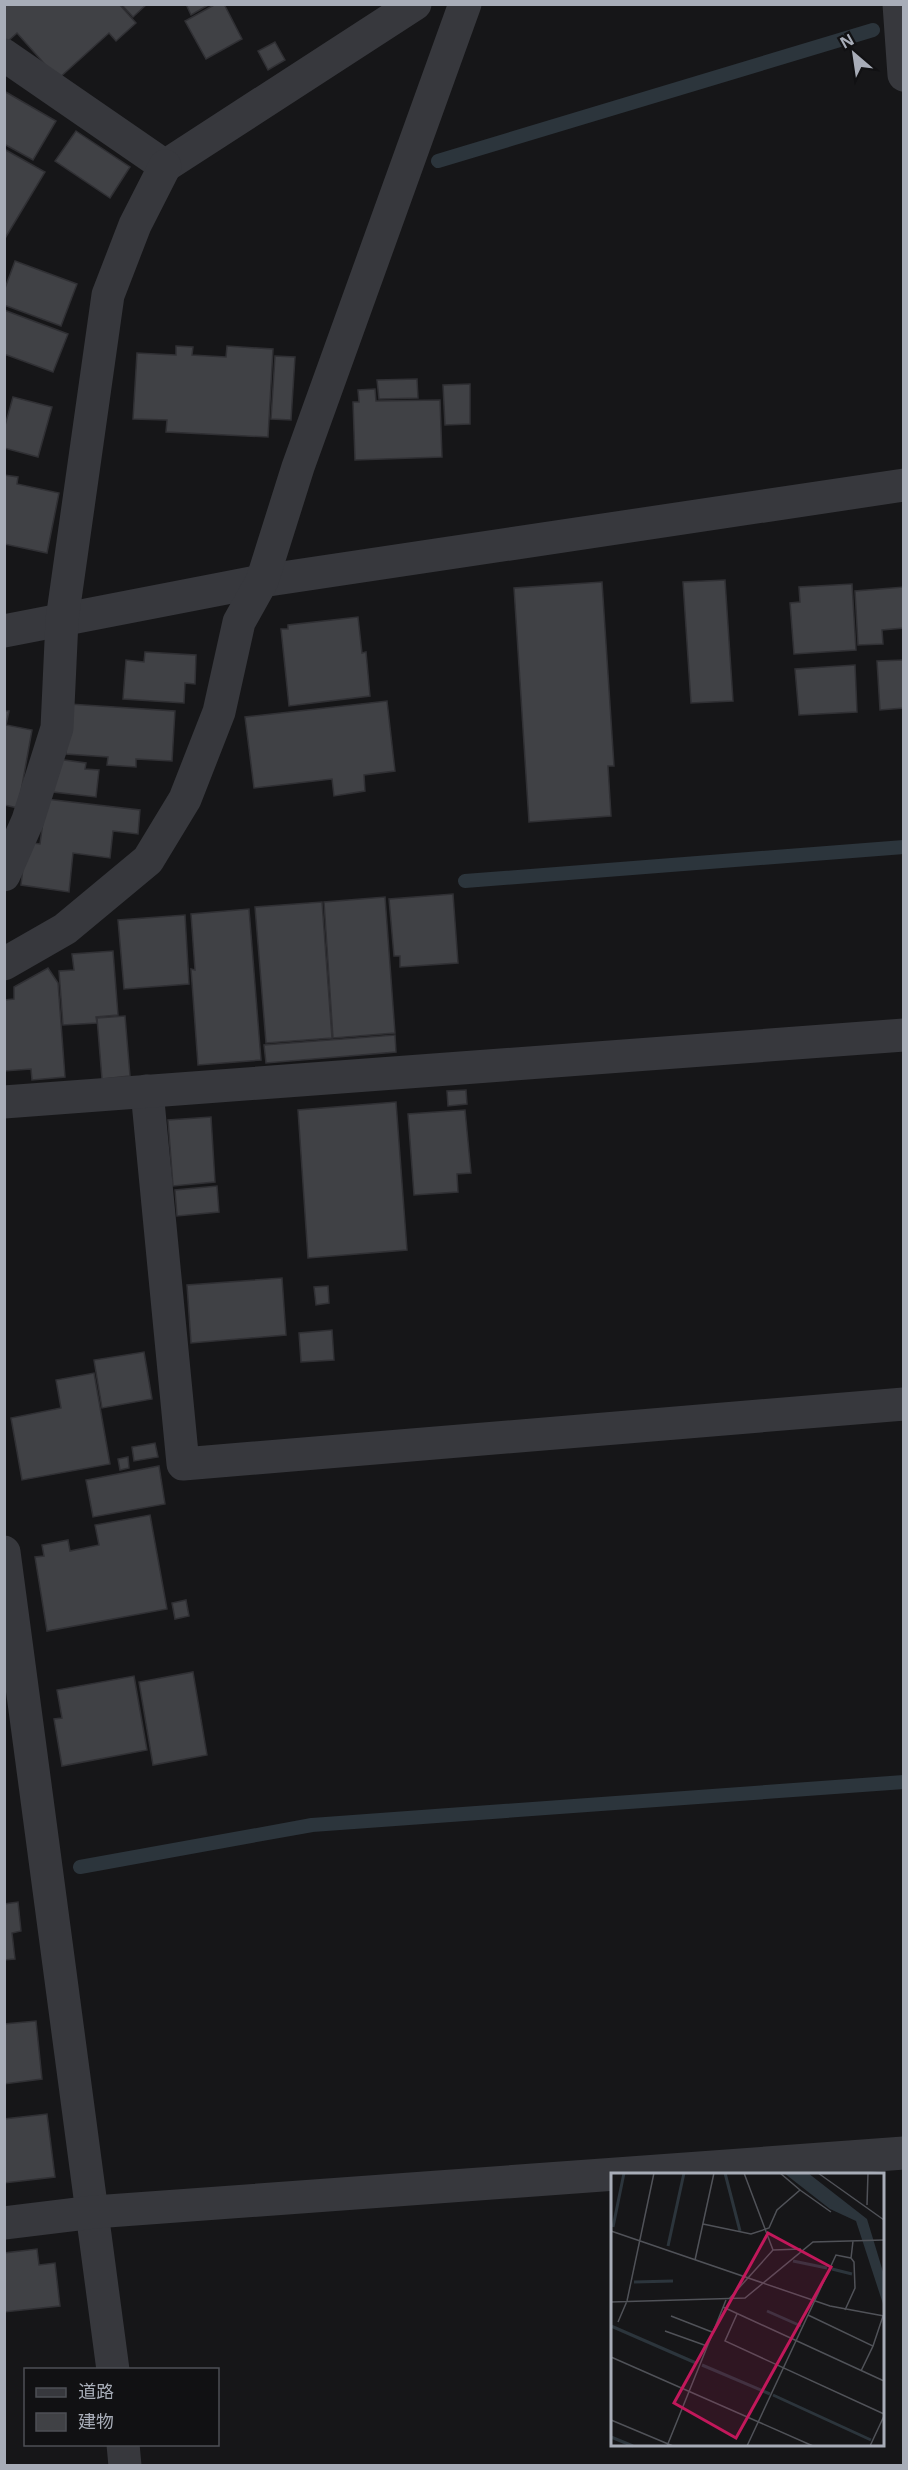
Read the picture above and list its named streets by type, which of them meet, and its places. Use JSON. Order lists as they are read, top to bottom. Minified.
{"legend":["道路","建物"],"north":"top left"}
